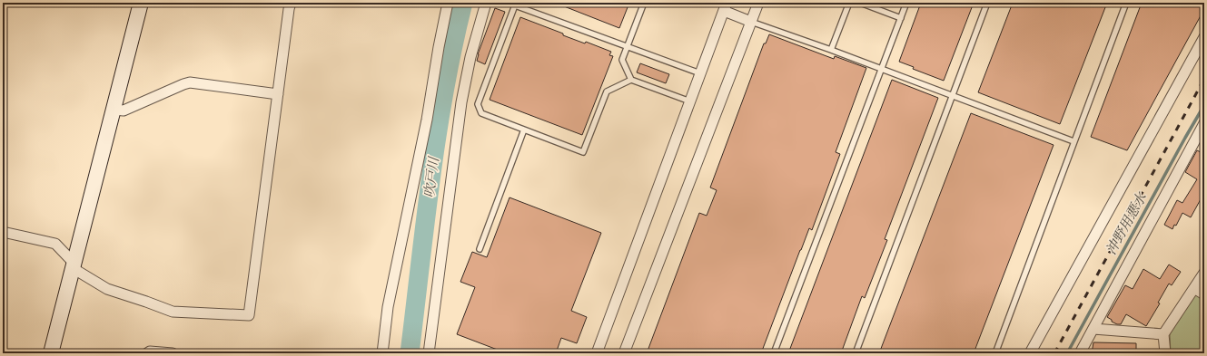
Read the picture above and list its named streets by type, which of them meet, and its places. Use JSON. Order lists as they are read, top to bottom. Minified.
{"water":["吹戸川","沖野用悪水"]}
